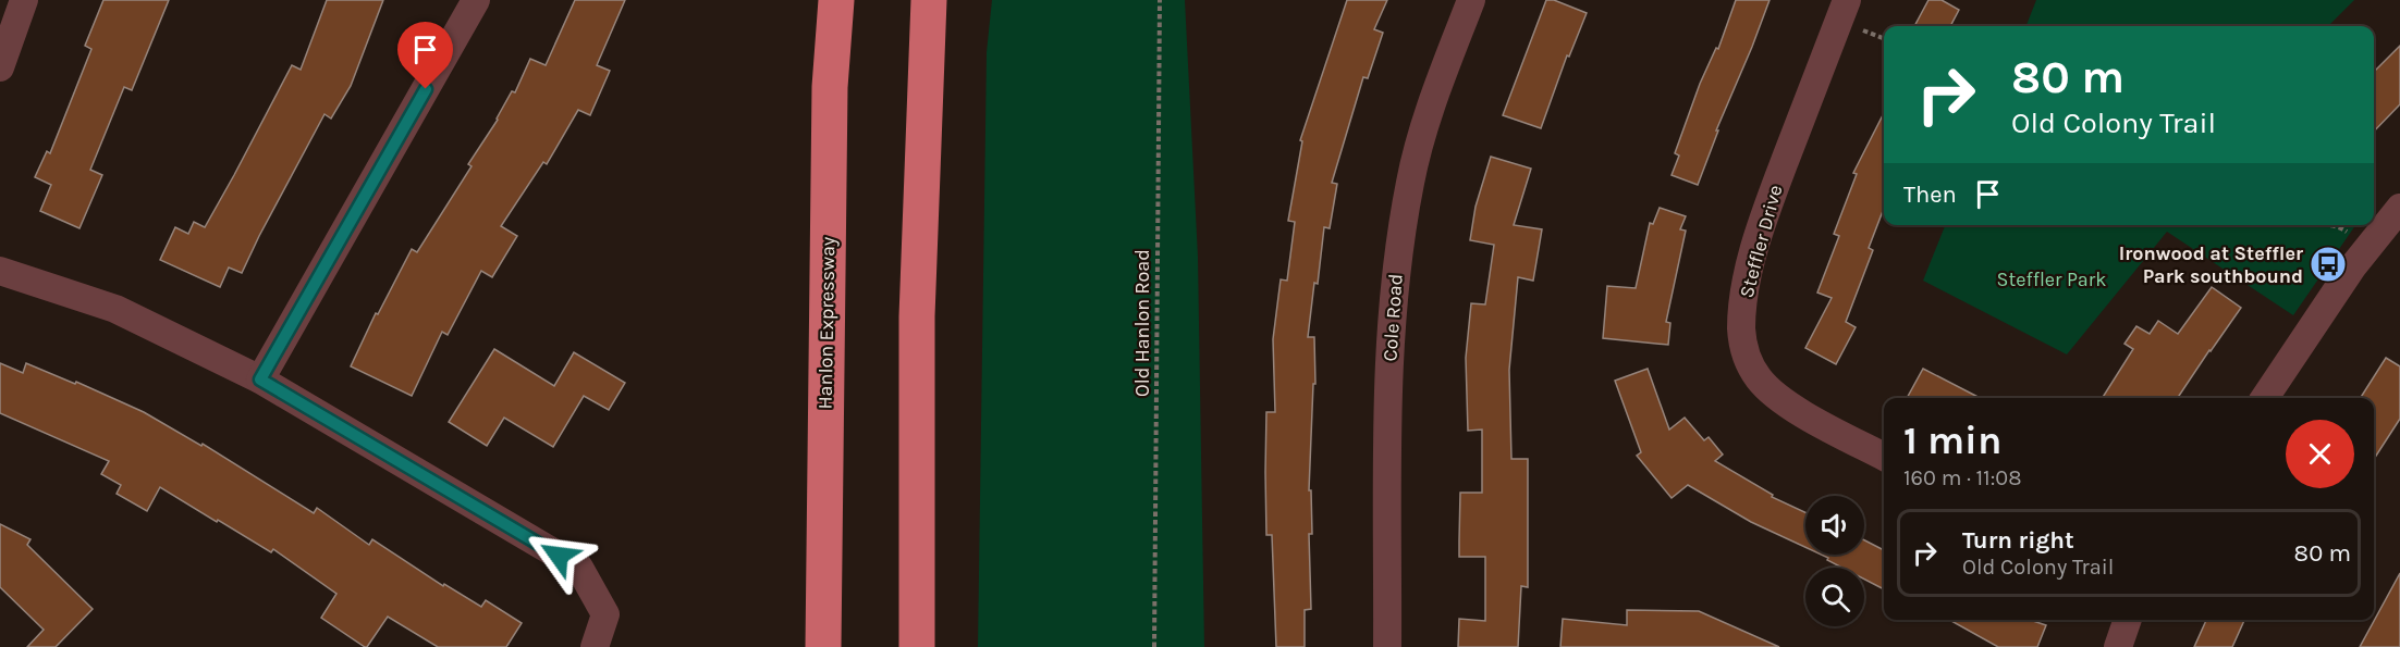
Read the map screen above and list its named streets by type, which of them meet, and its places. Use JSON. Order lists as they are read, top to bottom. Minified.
{"streets":{"highway":["Hanlon Expressway"],"street":["Steffler Drive","Cole Road"],"path":["Old Hanlon Road"]},"parks":["Steffler Park"],"places":{"bus stop":["Ironwood at Steffler Park southbound"]},"page":{"turn":["80 m","Old Colony Trail"],"then":"Then","heading":["1 min","160 m · 11:08"],"list":[{"name":"Turn right","note":"Old Colony Trail","value":"80 m"}]}}
